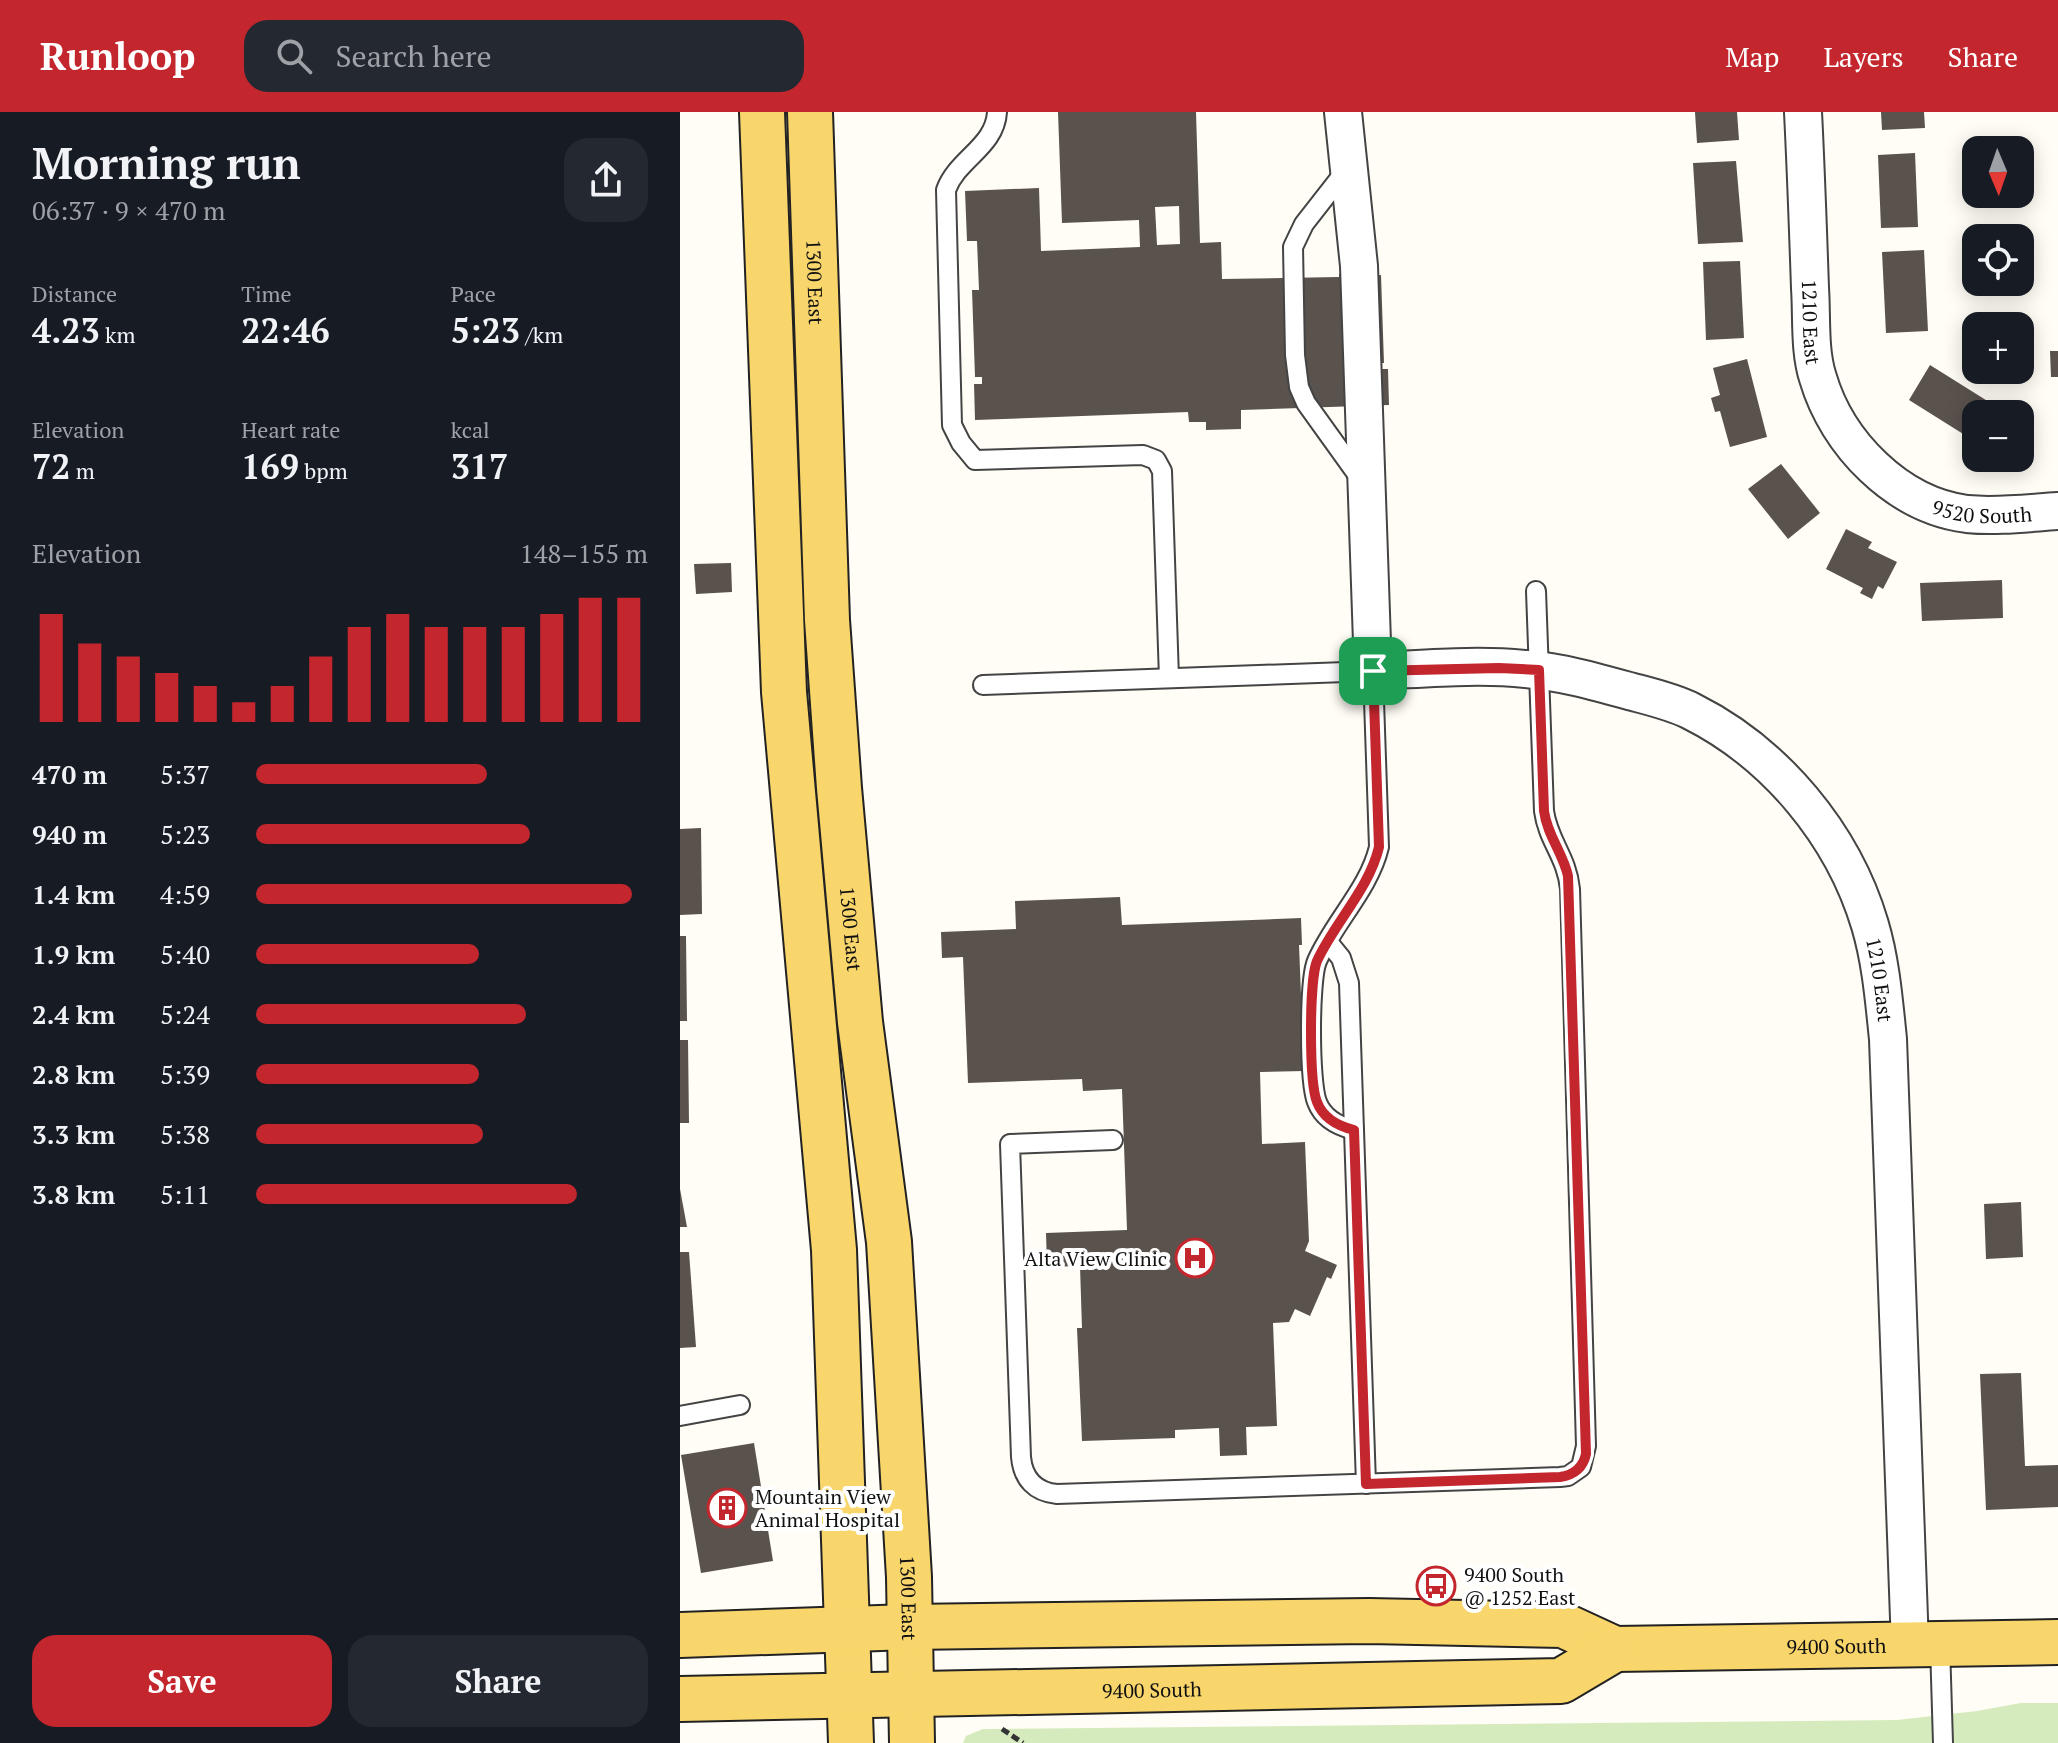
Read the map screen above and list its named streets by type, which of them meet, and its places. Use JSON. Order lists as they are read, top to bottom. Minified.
{"streets":{"main road":["1300 East","9400 South"],"street":["1210 East","9520 South"]},"crossings":[["1300 East","9400 South"],["1210 East","9520 South"],["1210 East","9400 South"]],"places":{"hospital":["Alta View Clinic"],"building":["Mountain View Animal Hospital"],"bus stop":["9400 South @ 1252 East"]},"north":"bottom","page":{"header":"Runloop","search":"Search here","nav":["Map","Layers","Share"],"heading":["Morning run","06:37 · 9 × 470 m"],"map_buttons":["+","−"],"stats":[["Distance","4.23 km"],["Time","22:46"],["Pace","5:23 /km"],["Elevation","72 m"],["Heart rate","169 bpm"],["kcal","317"]],"chart":["Elevation","148–155 m"],"list":[{"name":"470 m","note":"5:37"},{"name":"940 m","note":"5:23"},{"name":"1.4 km","note":"4:59"},{"name":"1.9 km","note":"5:40"},{"name":"2.4 km","note":"5:24"},{"name":"2.8 km","note":"5:39"},{"name":"3.3 km","note":"5:38"},{"name":"3.8 km","note":"5:11"}],"buttons":["Save","Share"]}}
